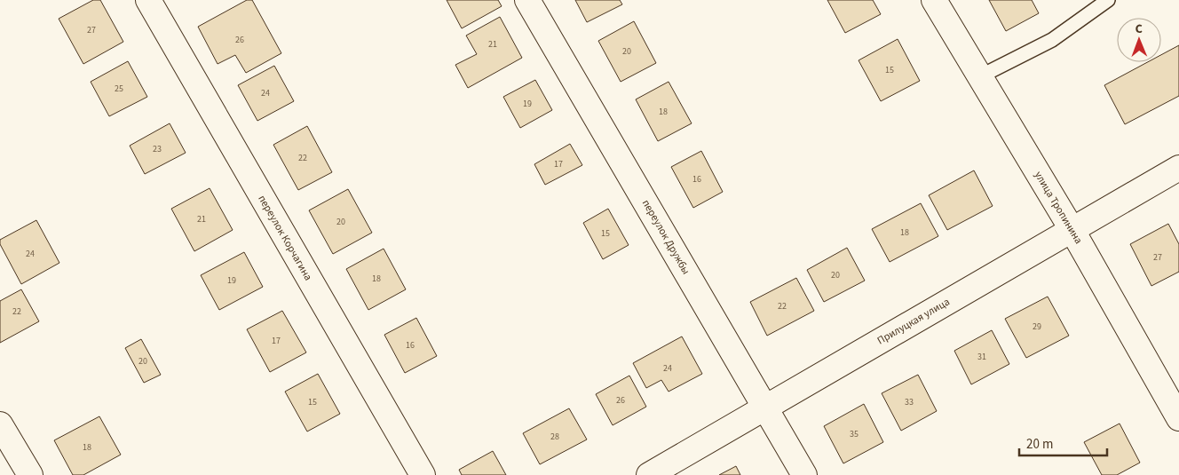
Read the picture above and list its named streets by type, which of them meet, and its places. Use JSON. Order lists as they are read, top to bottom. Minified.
{"streets":{"street":["улица Тропинина","переулок Дружбы","переулок Корчагина","Прилуцкая улица"]},"crossings":[["улица Тропинина","Прилуцкая улица"],["переулок Дружбы","Прилуцкая улица"]],"house_numbers":["27","26","21","20","15","25","24","19","18","23","22","17","16","21","20","18","15","24","27","20","18","19","22","22","29","17","16","31","20","24","26","15","33","35","28","18"],"scale_bar":"20 m","north":"top"}
